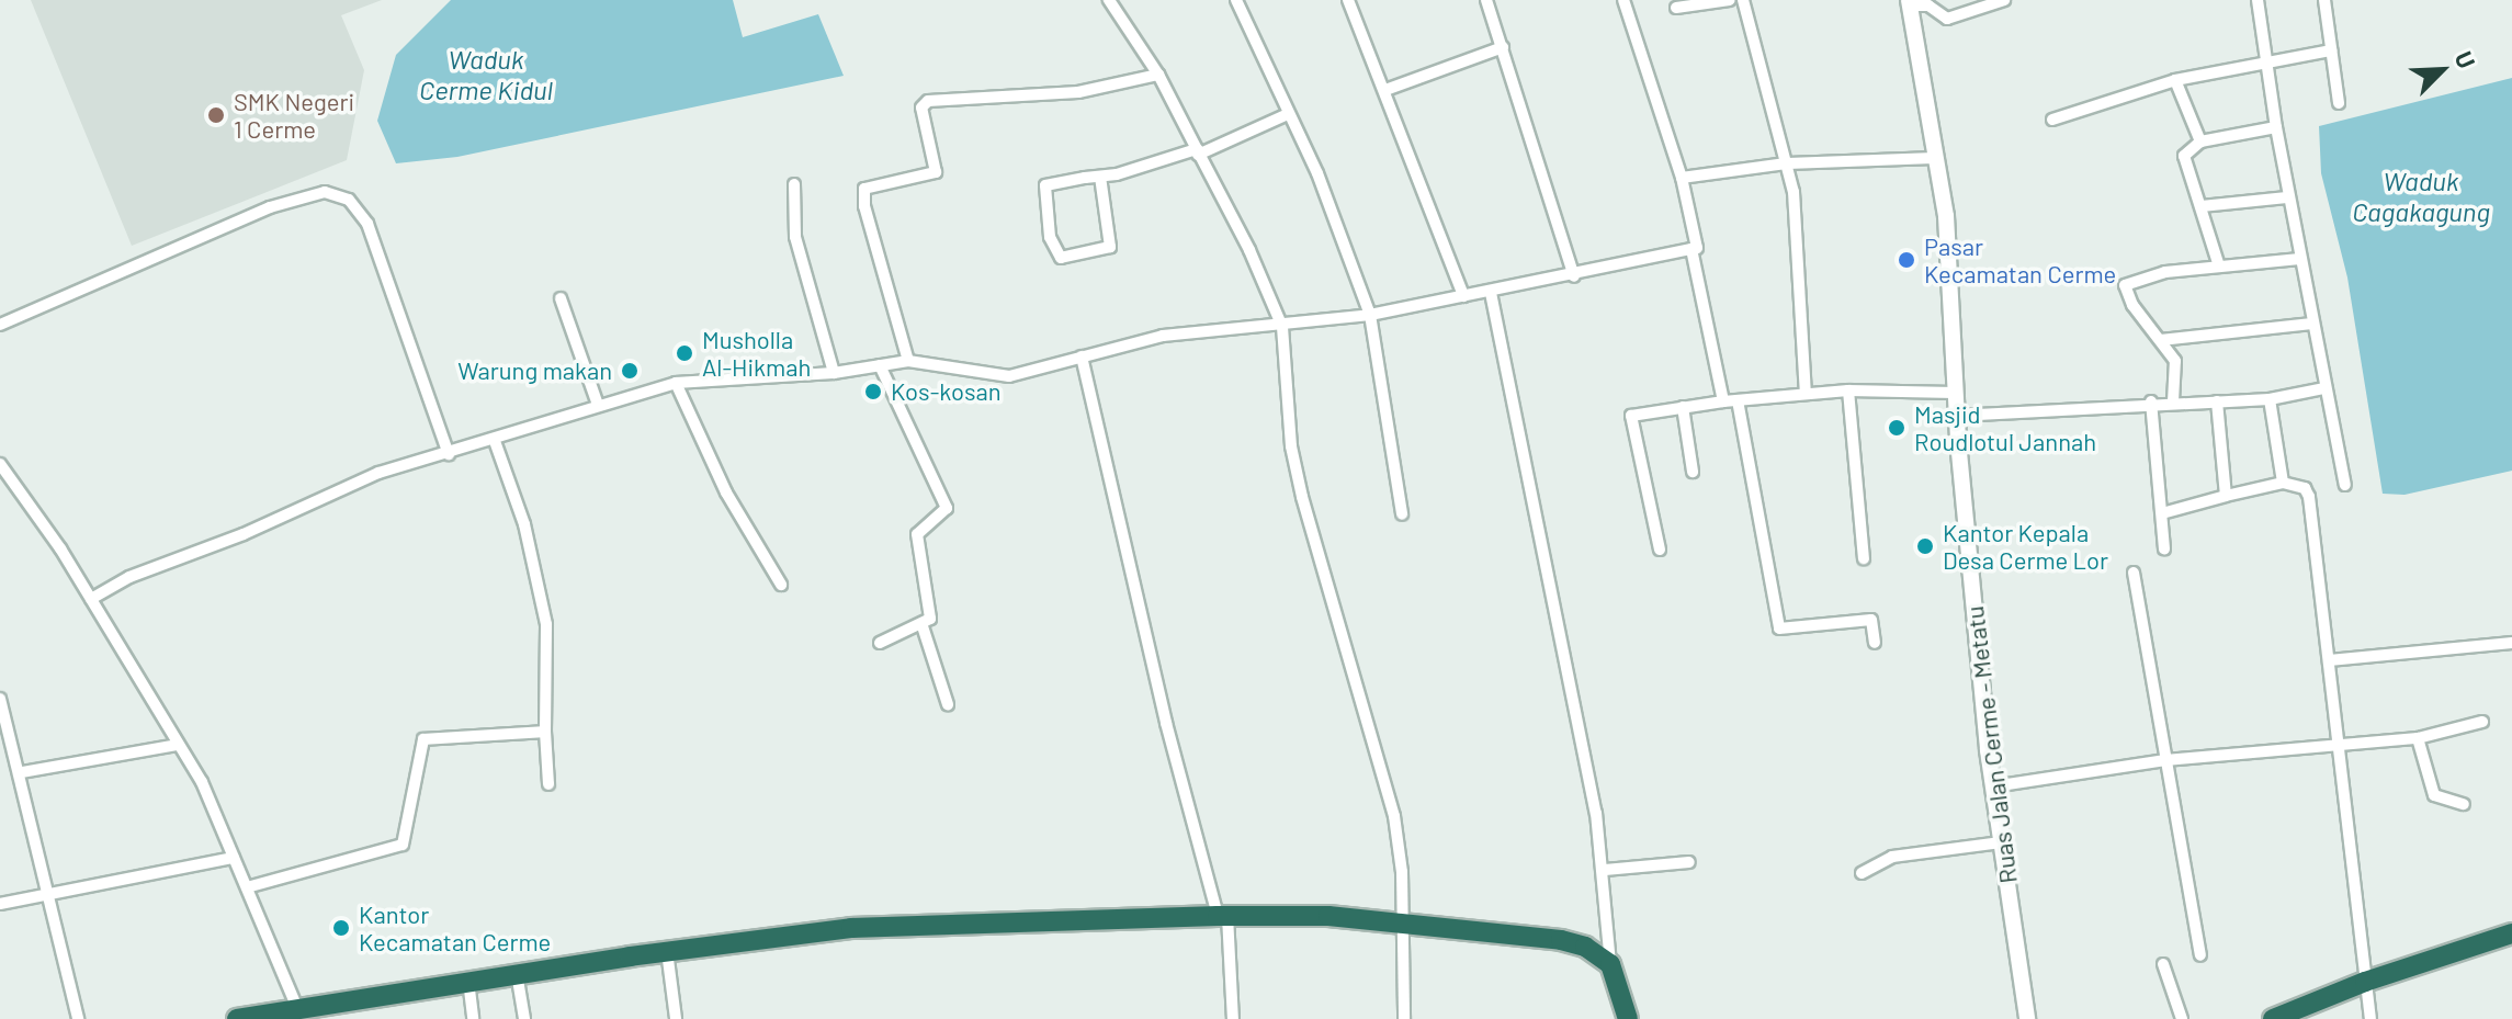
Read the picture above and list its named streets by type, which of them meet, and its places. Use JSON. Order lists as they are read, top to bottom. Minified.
{"streets":{"main road":["Ruas Jalan Cerme - Metatu"]},"water":["Waduk Cerme Kidul","Waduk Cagakagung"],"places":["SMK Negeri 1 Cerme","Pasar Kecamatan Cerme","Musholla Al-Hikmah","Warung makan","Kos-kosan","Masjid Roudlotul Jannah","Kantor Kepala Desa Cerme Lor","Kantor Kecamatan Cerme"],"north":"top right"}
